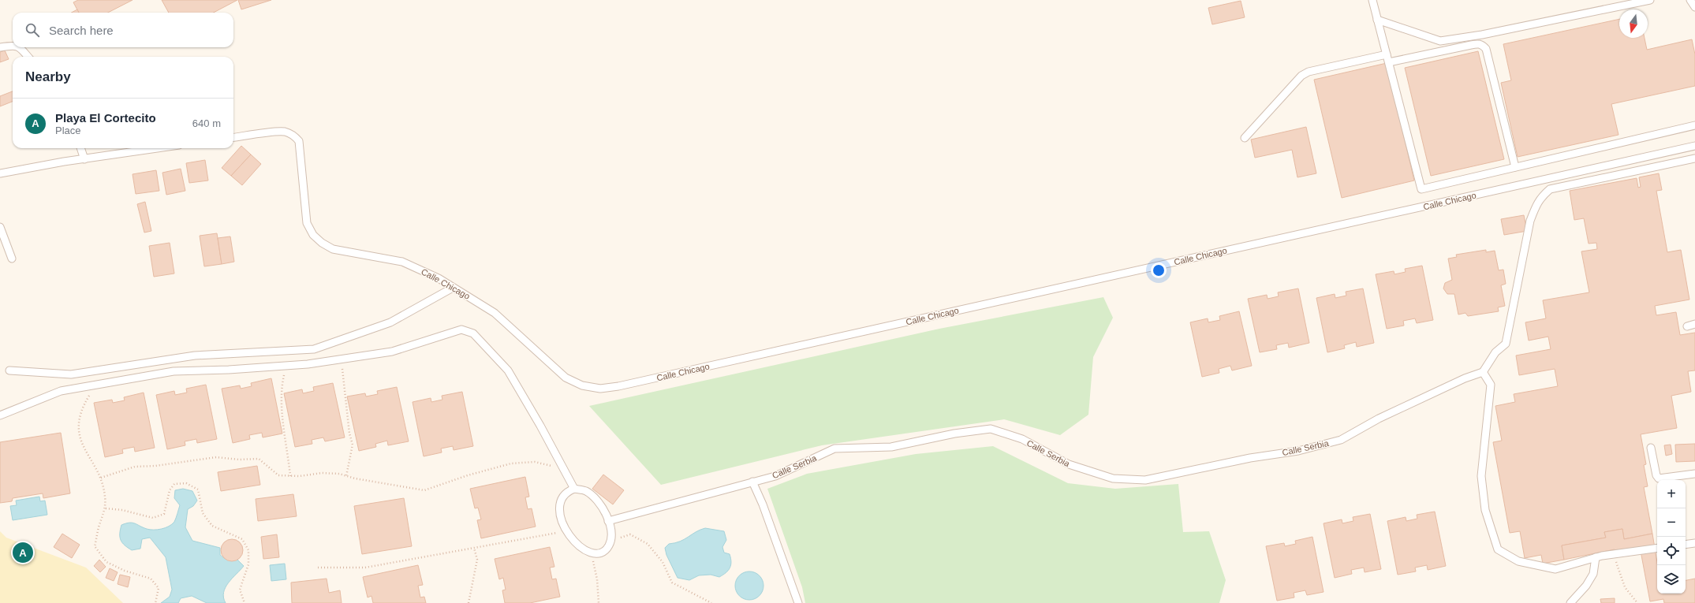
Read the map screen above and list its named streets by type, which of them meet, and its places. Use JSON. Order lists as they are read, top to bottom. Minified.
{"streets":{"lane":["Calle Chicago","Calle Serbia"]},"north":"bottom","page":{"search":"Search here","heading":"Nearby","list":[{"mark":"A","name":"Playa El Cortecito","note":"Place","value":"640 m"}],"map_buttons":["+","−"],"pins":"A"}}
